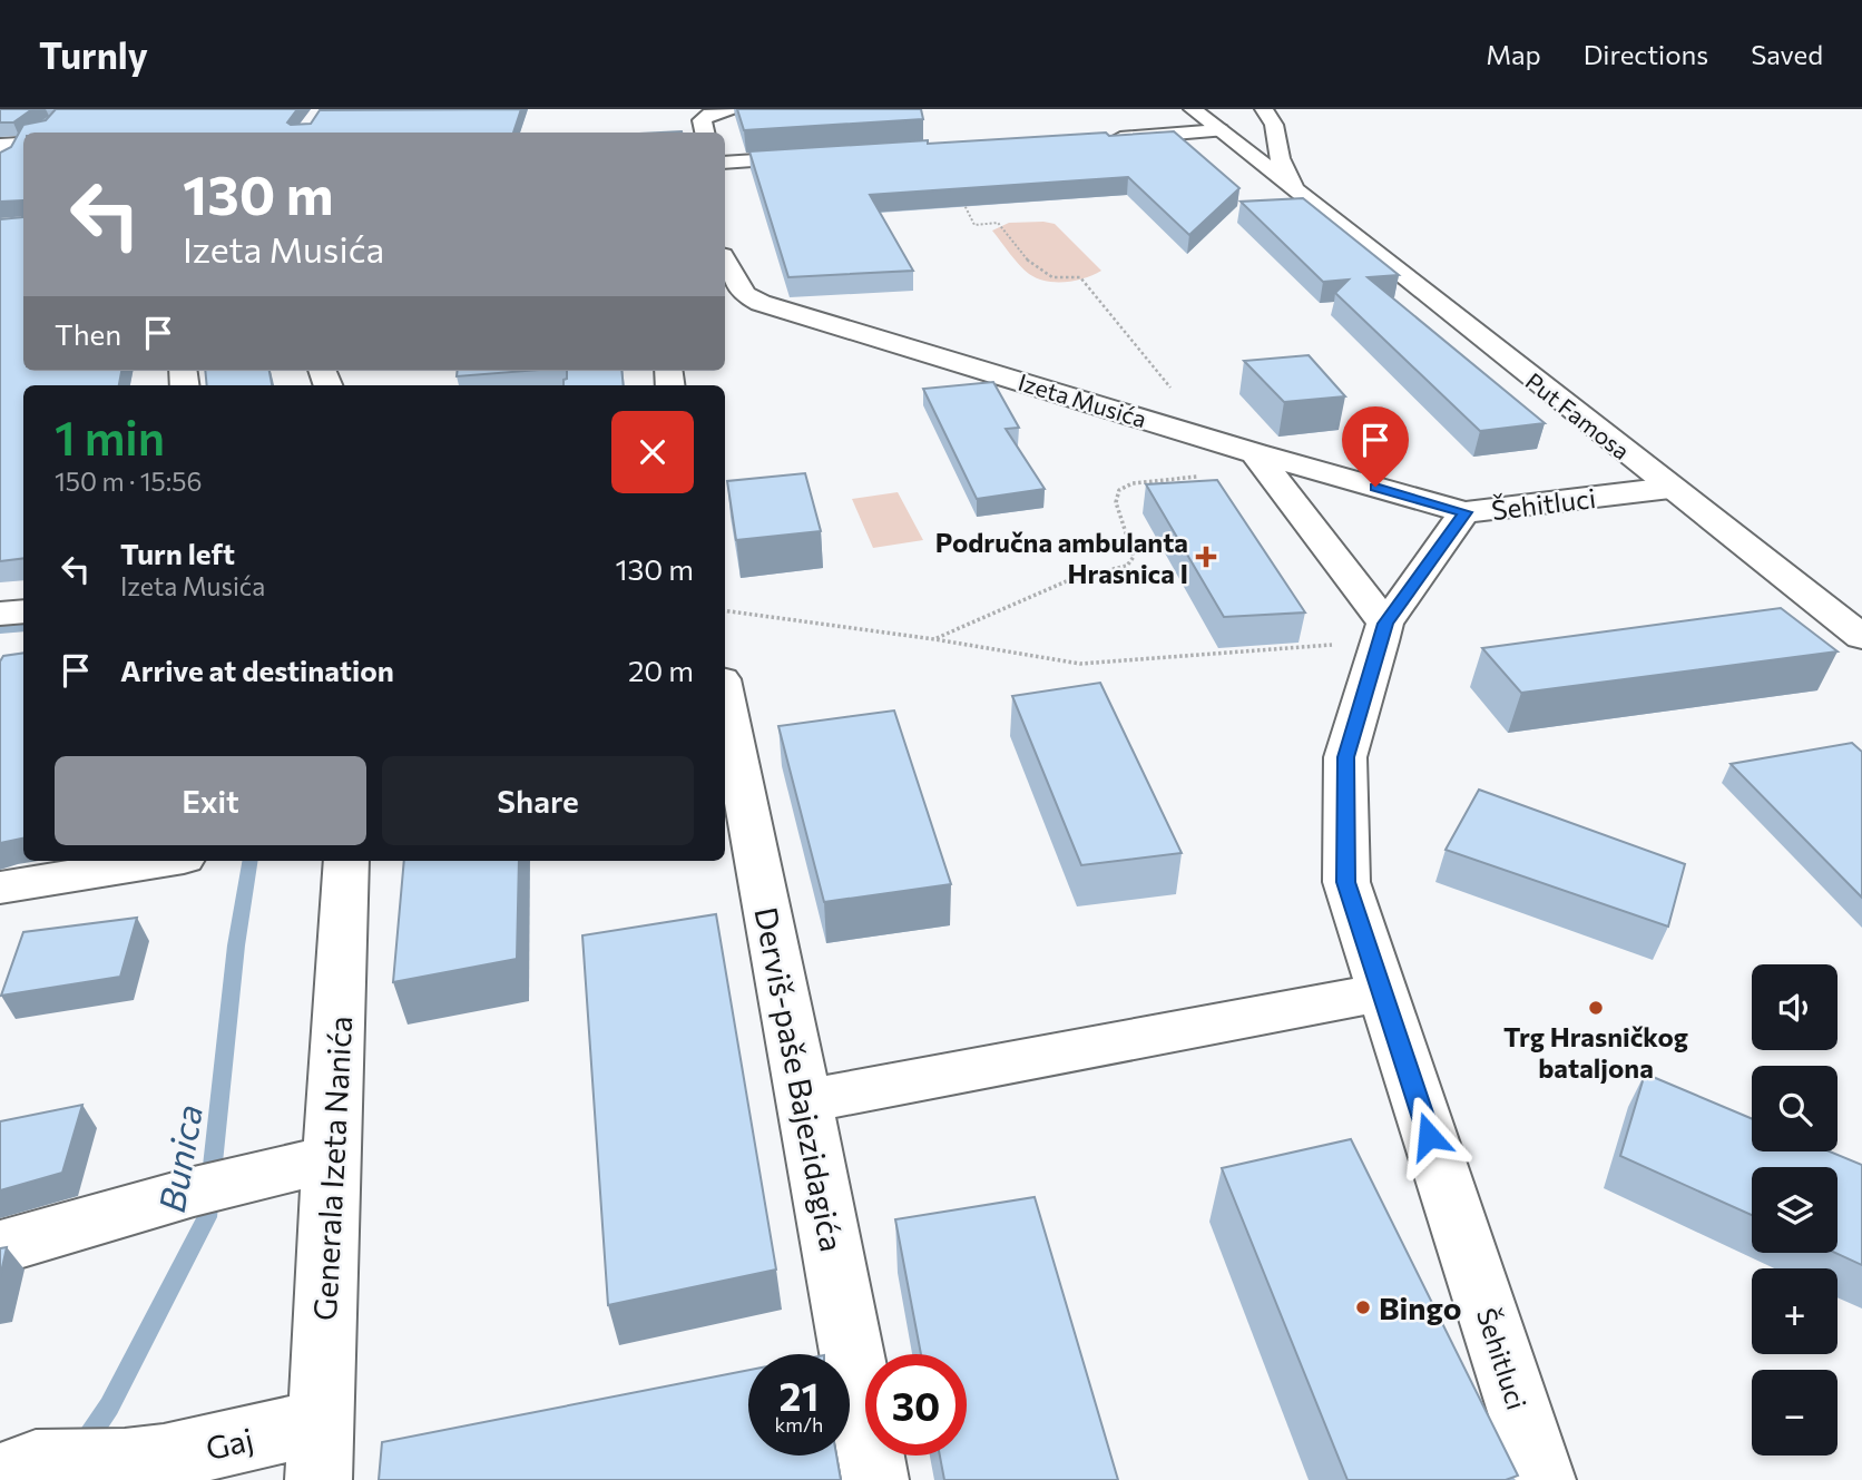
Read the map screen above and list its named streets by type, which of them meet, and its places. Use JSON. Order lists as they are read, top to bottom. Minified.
{"streets":{"street":["Izeta Musića","Put Famosa","Šehitluci","Derviš-paše Bajezidagića","Generala Izeta Nanića","Gaj"]},"crossings":[["Izeta Musića","Šehitluci"],["Put Famosa","Šehitluci"],["Generala Izeta Nanića","Gaj"]],"water":["Bunica"],"places":{"health":["Područna ambulanta Hrasnica I"],"other":["Trg Hrasničkog bataljona","Bingo"]},"page":{"header":"Turnly","nav":["Map","Directions","Saved"],"turn":["130 m","Izeta Musića"],"then":"Then","heading":["1 min","150 m · 15:56"],"list":[{"name":"Turn left","note":"Izeta Musića","value":"130 m"},{"name":"Arrive at destination","value":"20 m"}],"buttons":["Exit","Share"],"map_buttons":["+","−"],"speed":"21 km/h","limit":"30"}}
